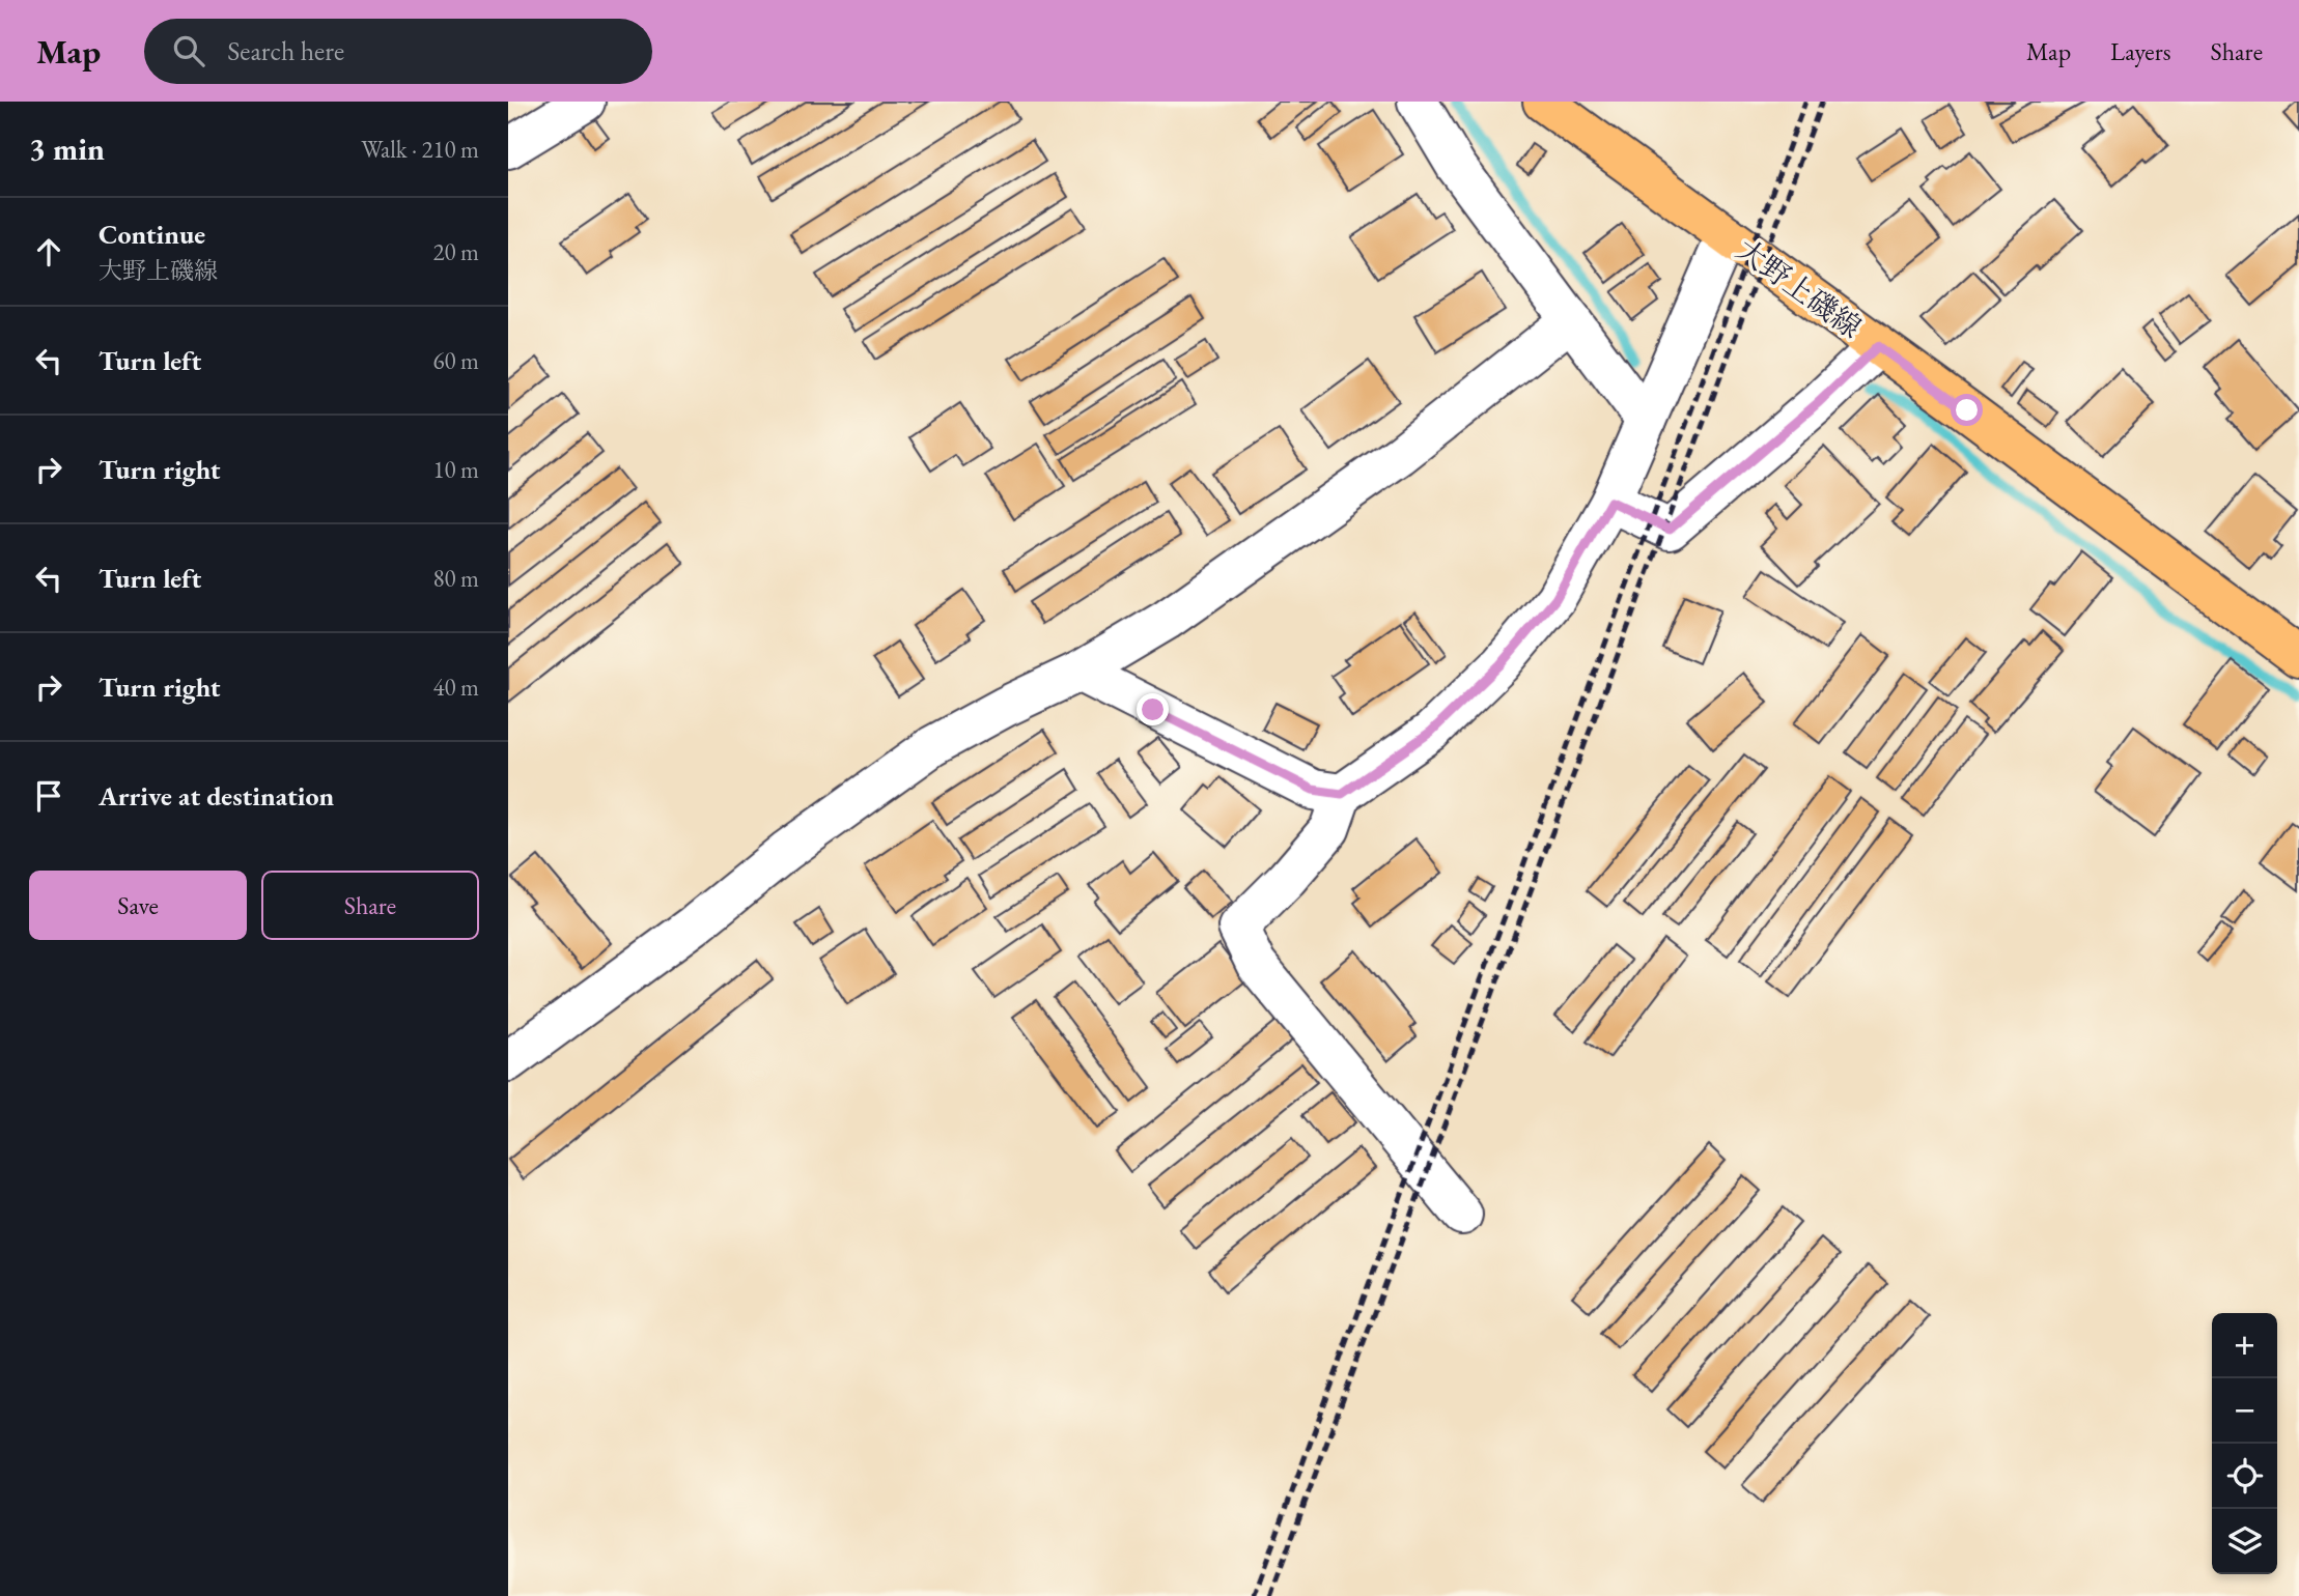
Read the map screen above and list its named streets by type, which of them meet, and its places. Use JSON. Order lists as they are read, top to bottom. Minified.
{"streets":{"main road":["大野上磯線"]},"page":{"header":"Map","search":"Search here","nav":["Map","Layers","Share"],"heading":["3 min","Walk · 210 m"],"list":[["Continue","大野上磯線","20 m"],["Turn left","60 m"],["Turn right","10 m"],["Turn left","80 m"],["Turn right","40 m"],"Arrive at destination"],"buttons":["Save","Share"],"map_buttons":["+","−"]}}
